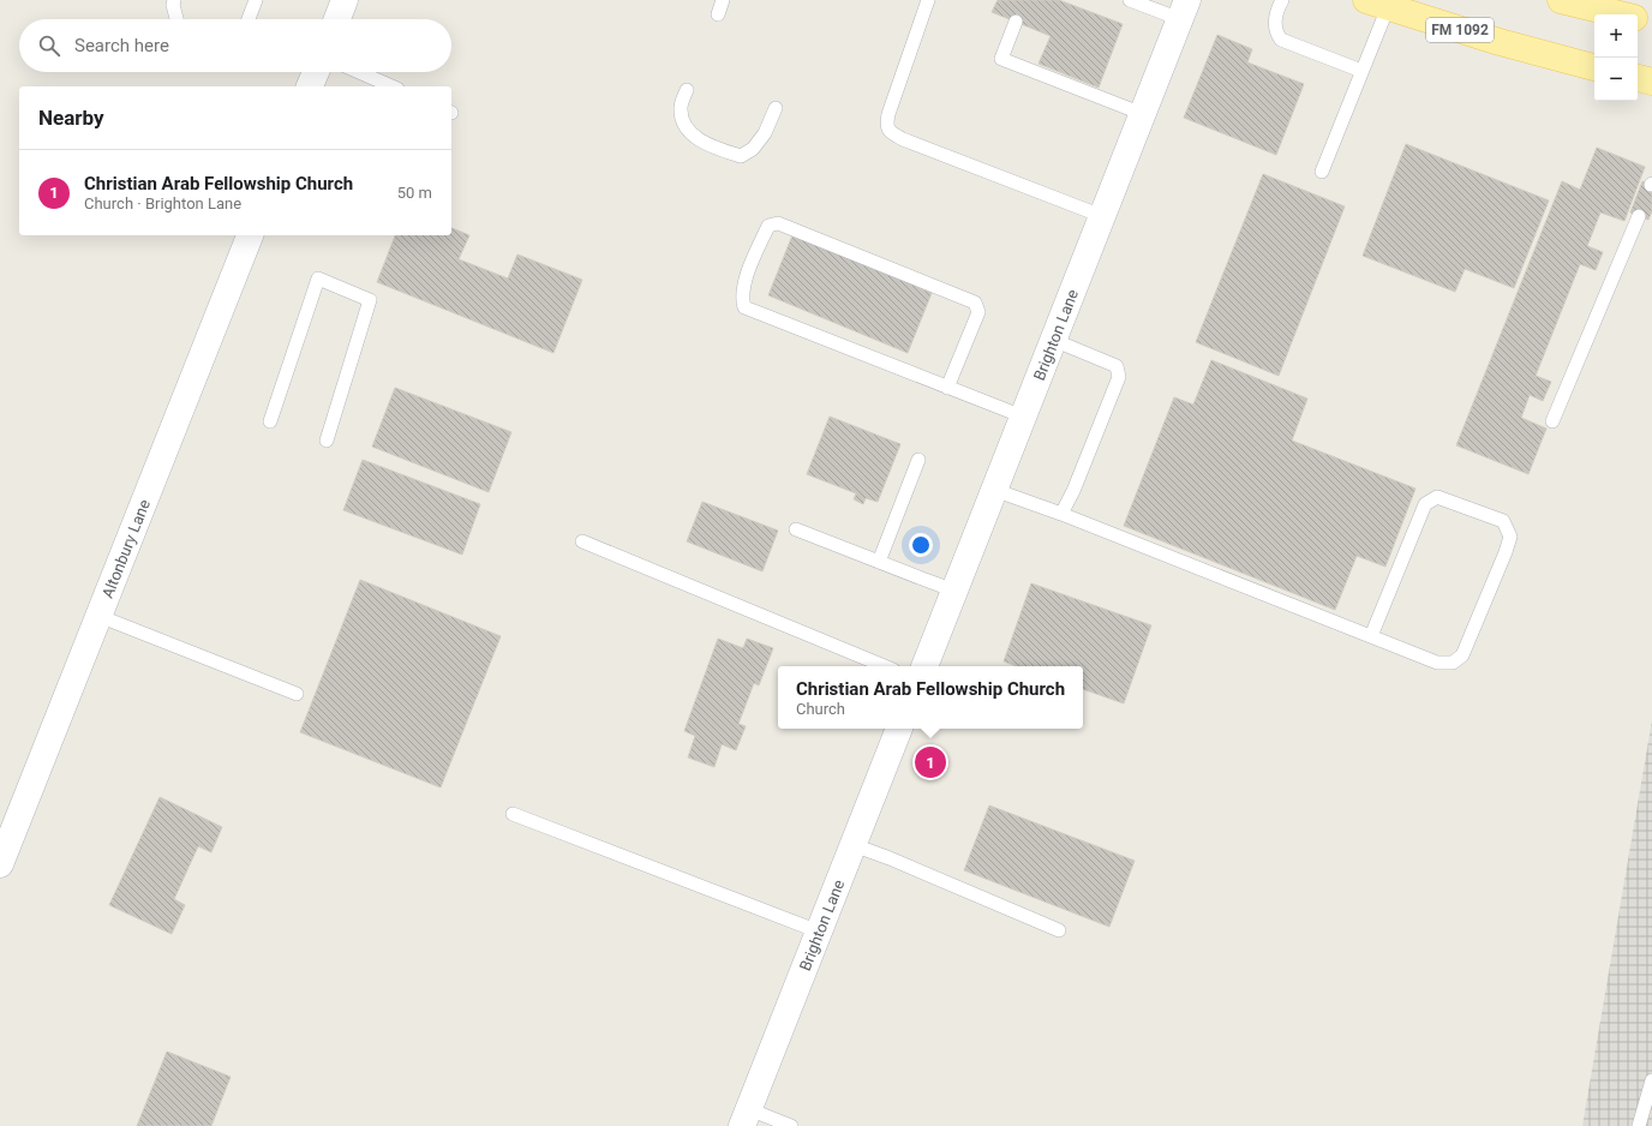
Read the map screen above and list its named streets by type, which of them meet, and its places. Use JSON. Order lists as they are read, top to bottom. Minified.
{"streets":{"main road":["FM 1092"],"street":["Brighton Lane","Altonbury Lane"]},"page":{"map_buttons":["+","−"],"search":"Search here","heading":"Nearby","list":[{"mark":"1","name":"Christian Arab Fellowship Church","note":"Church · Brighton Lane","value":"50 m"}],"popup":["Christian Arab Fellowship Church","Church"],"pins":"1"}}
